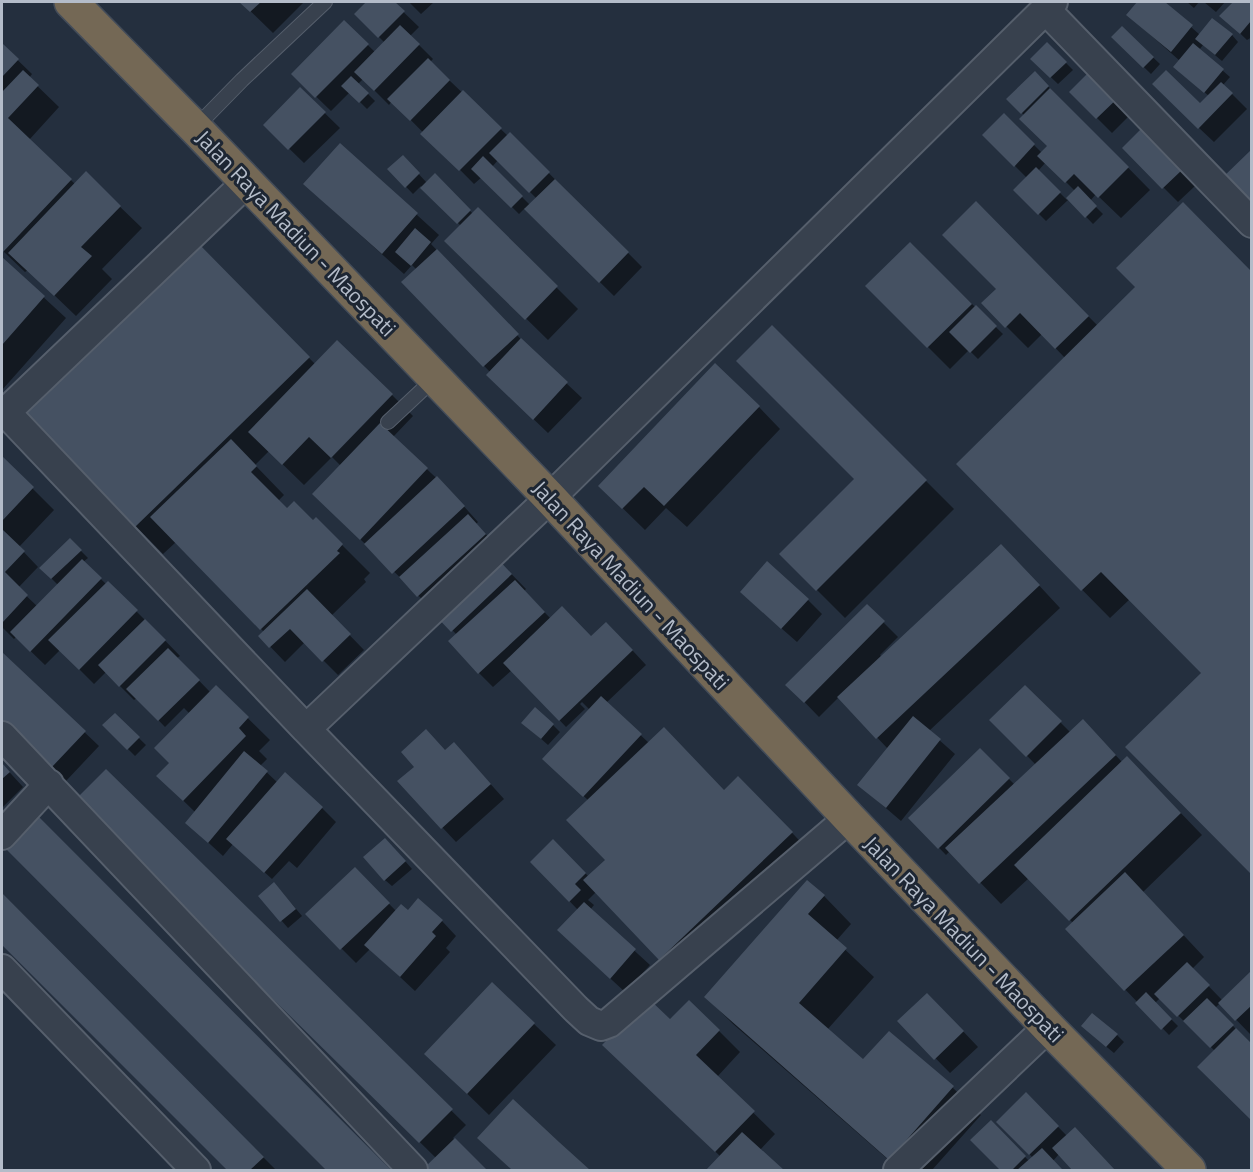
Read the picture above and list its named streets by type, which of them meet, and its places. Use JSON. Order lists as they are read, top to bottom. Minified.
{"streets":{"highway":["Jalan Raya Madiun - Maospati"]}}
